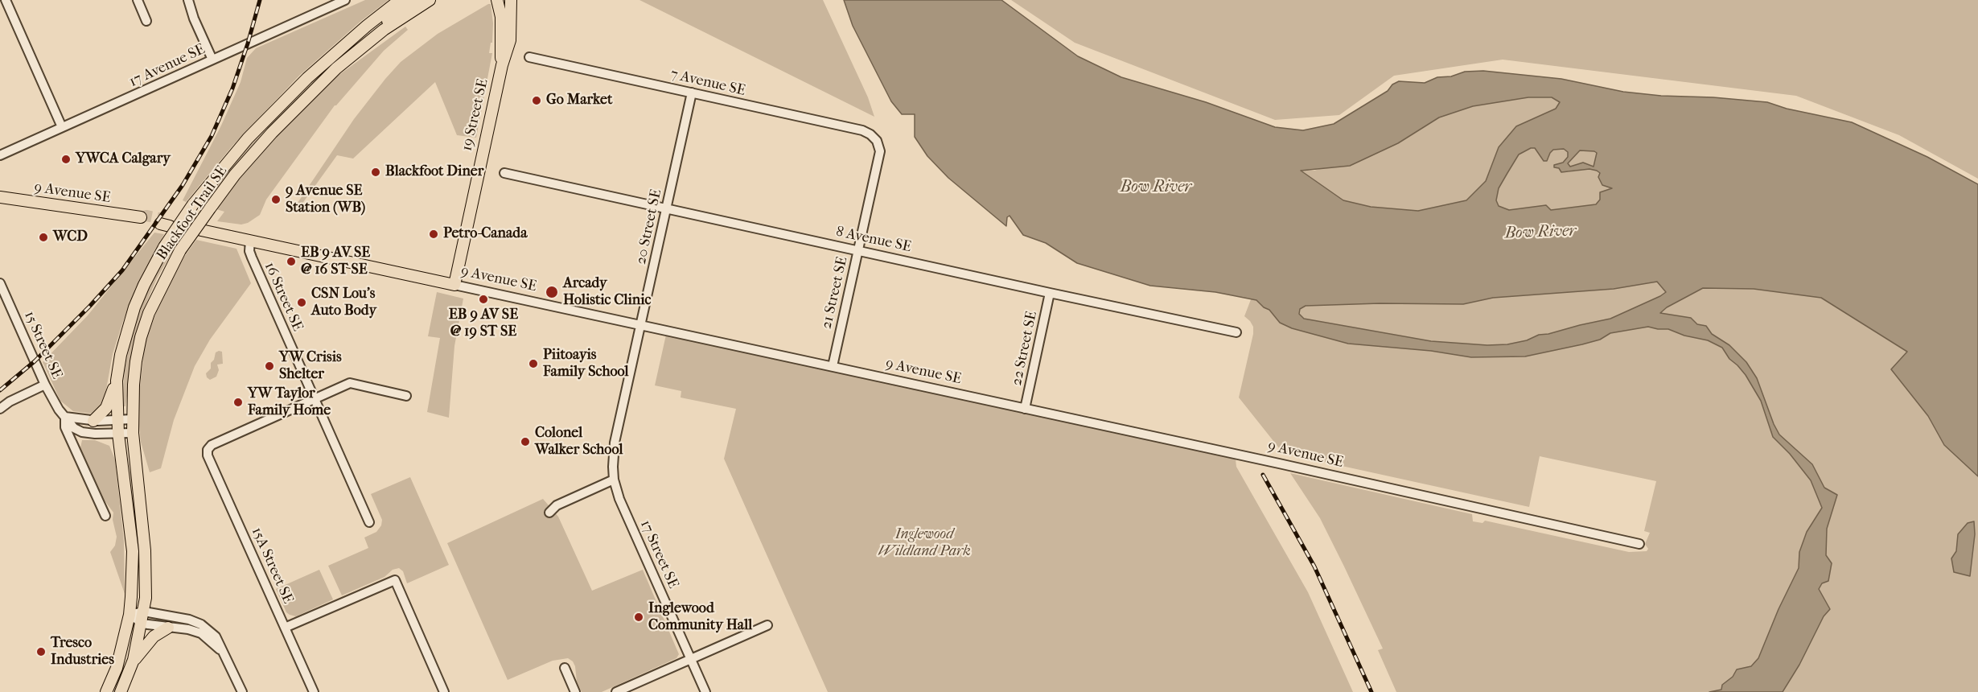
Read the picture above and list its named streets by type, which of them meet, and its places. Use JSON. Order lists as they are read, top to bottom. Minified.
{"streets":{"main road":["19 Street SE","9 Avenue SE","Blackfoot Trail SE"],"street":["17 Avenue SE","7 Avenue SE","20 Street SE","8 Avenue SE","21 Street SE","16 Street SE","15 Street SE","22 Street SE","17 Street SE","15A Street SE"]},"crossings":[["7 Avenue SE","20 Street SE"],["7 Avenue SE","21 Street SE"],["19 Street SE","9 Avenue SE"],["9 Avenue SE","20 Street SE"],["9 Avenue SE","21 Street SE"],["9 Avenue SE","16 Street SE"],["9 Avenue SE","22 Street SE"],["Blackfoot Trail SE","15 Street SE"],["20 Street SE","8 Avenue SE"],["20 Street SE","17 Street SE"],["8 Avenue SE","21 Street SE"],["8 Avenue SE","22 Street SE"],["16 Street SE","15A Street SE"]],"water":["Bow River"],"parks":["Inglewood Wildland Park"],"places":["Go Market","YWCA Calgary","Blackfoot Diner","9 Avenue SE Station (WB)","Petro-Canada","WCD","EB 9 AV SE @ 16 ST SE","Arcady Holistic Clinic","EB 9 AV SE @ 19 ST SE","CSN Lou's Auto Body","Piitoayis Family School","YW Crisis Shelter","YW Taylor Family Home","Colonel Walker School","Inglewood Community Hall","Tresco Industries"]}
